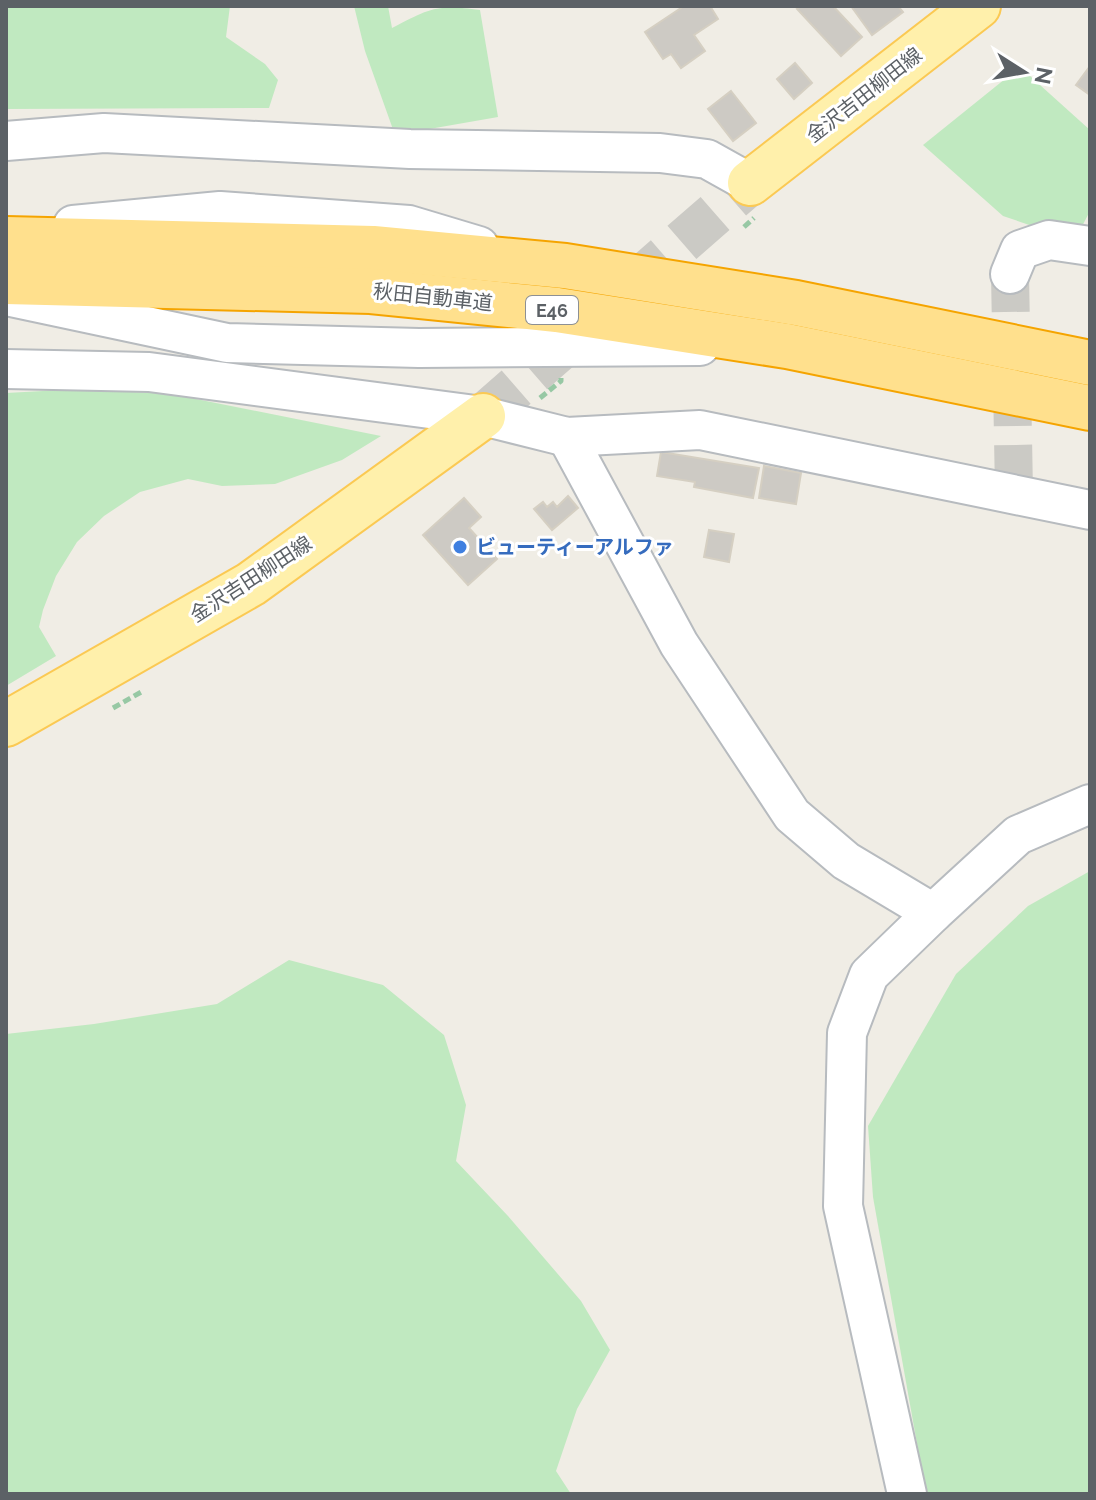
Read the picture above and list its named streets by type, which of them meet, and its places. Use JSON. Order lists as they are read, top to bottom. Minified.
{"streets":{"highway":["秋田自動車道","E46"],"main road":["金沢吉田柳田線"]},"places":["ビューティーアルファ"],"north":"right"}
